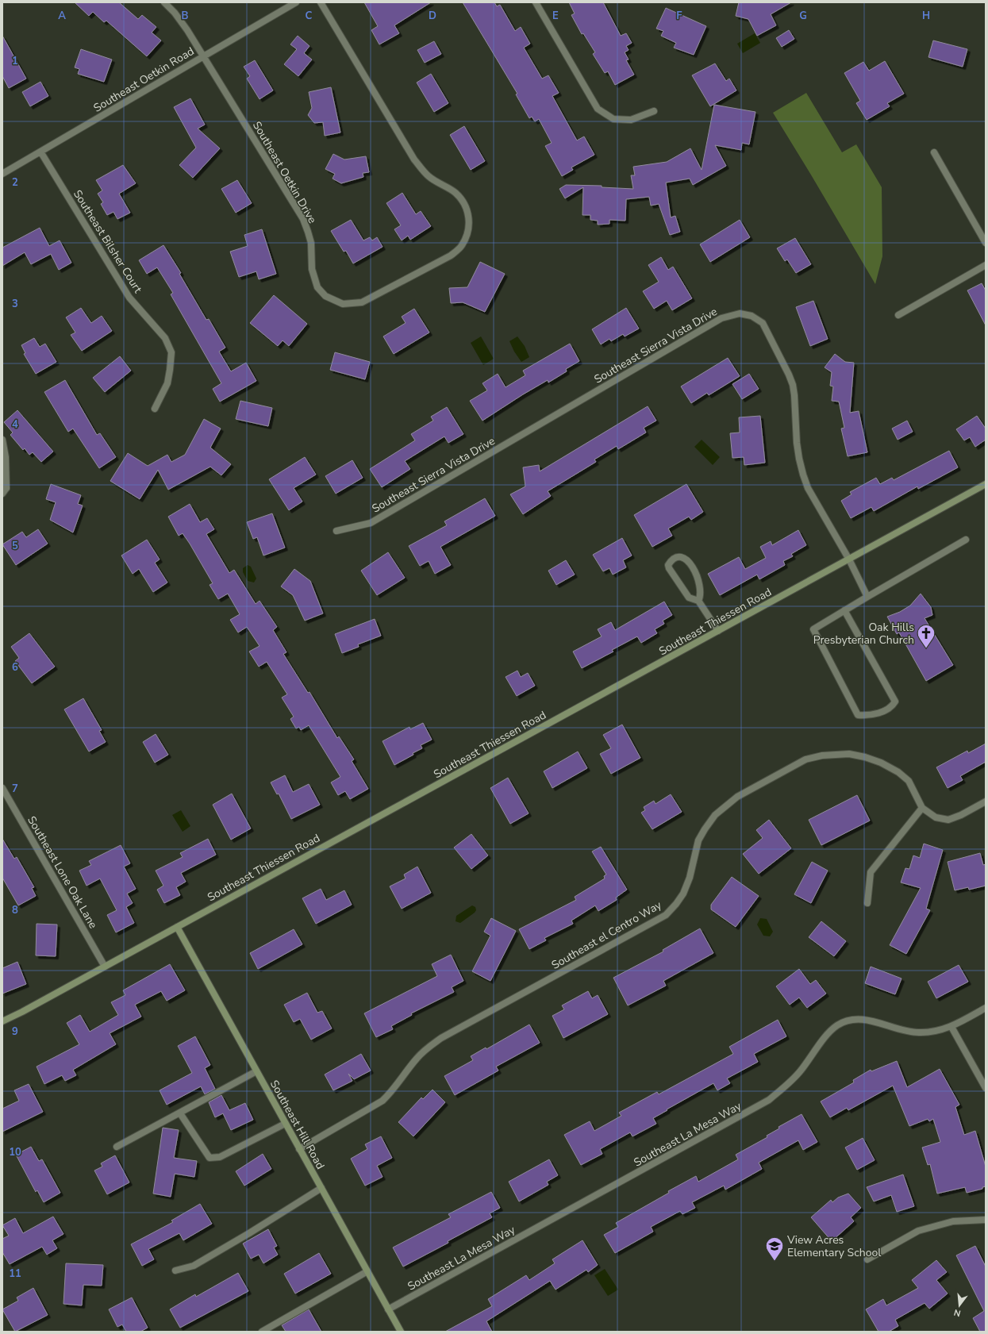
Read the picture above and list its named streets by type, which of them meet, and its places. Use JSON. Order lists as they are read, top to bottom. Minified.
{"streets":{"main road":["Southeast Thiessen Road","Southeast Hill Road"],"street":["Southeast Oetkin Road","Southeast Oetkin Drive","Southeast Bilsher Court","Southeast Sierra Vista Drive","Southeast Lone Oak Lane","Southeast el Centro Way","Southeast La Mesa Way"]},"crossings":[["Southeast Oetkin Road","Southeast Oetkin Drive"],["Southeast Oetkin Road","Southeast Bilsher Court"],["Southeast Sierra Vista Drive","Southeast Thiessen Road"],["Southeast Thiessen Road","Southeast Lone Oak Lane"],["Southeast Thiessen Road","Southeast Hill Road"],["Southeast el Centro Way","Southeast Hill Road"],["Southeast Hill Road","Southeast La Mesa Way"]],"places":{"church":["Oak Hills Presbyterian Church"],"school or university":["View Acres Elementary School"]},"north":"bottom","grid":{"columns":["A","B","C","D","E","F","G","H"],"rows":["1","2","3","4","5","6","7","8","9","10","11"]}}
